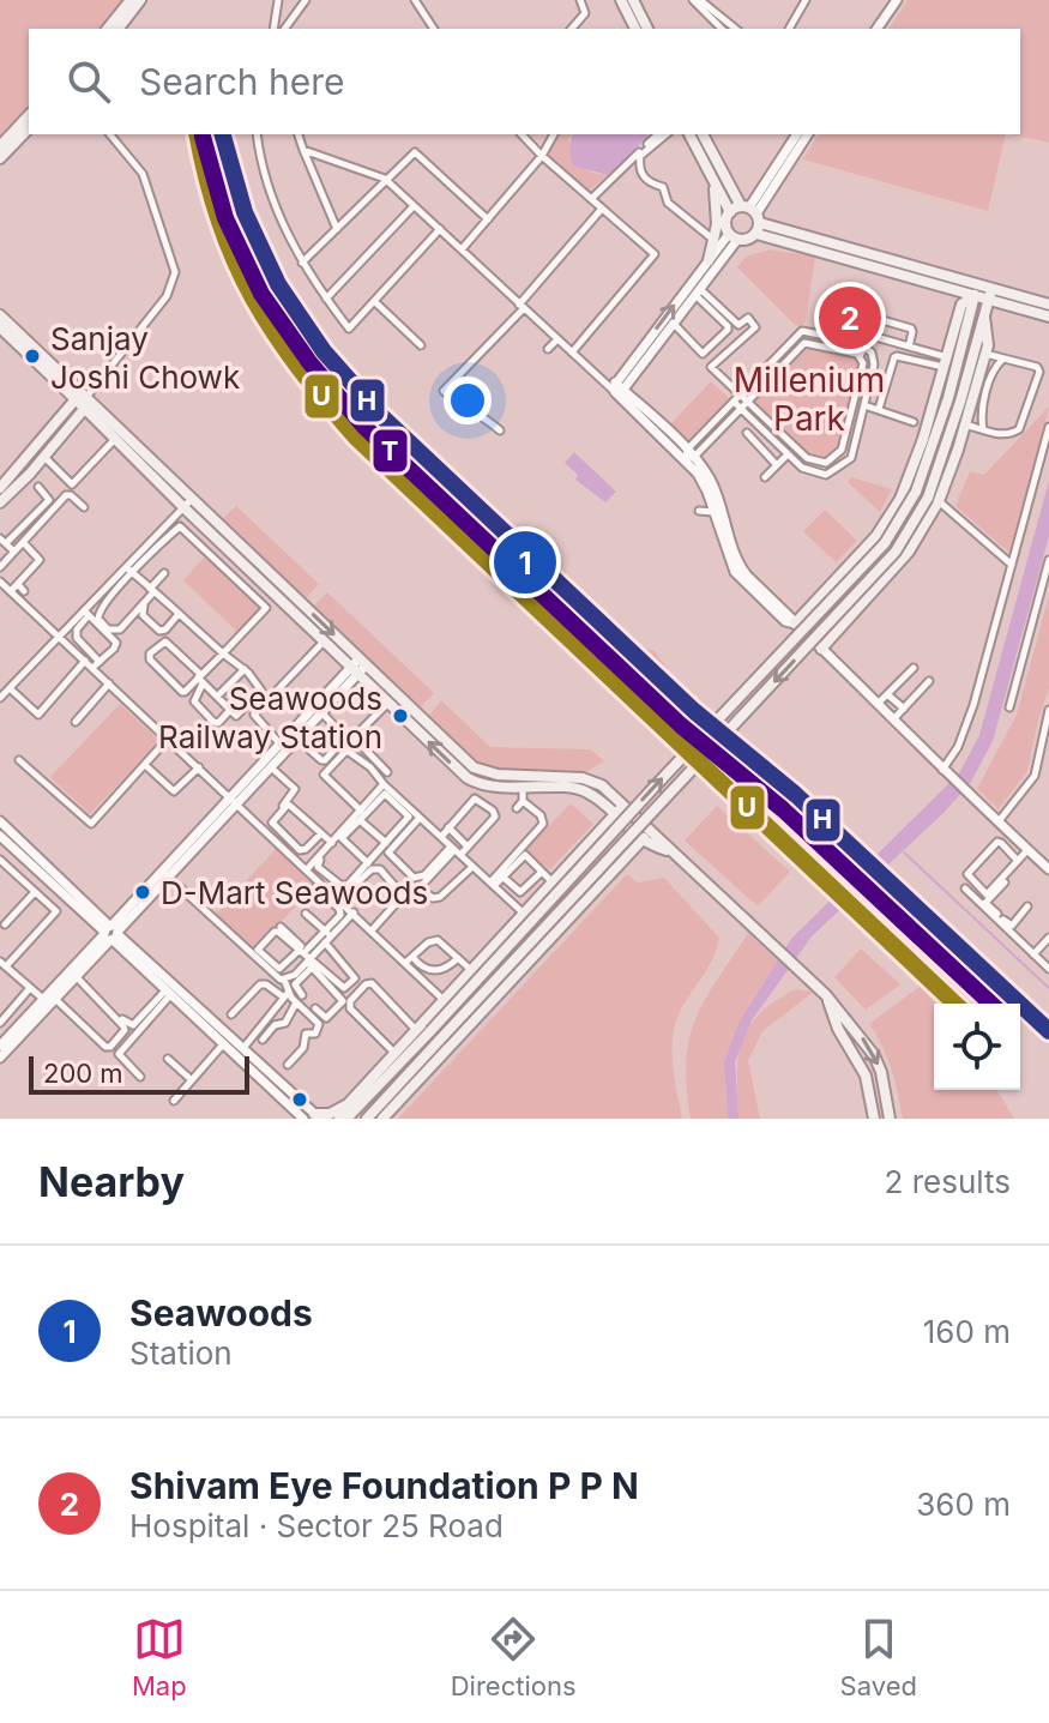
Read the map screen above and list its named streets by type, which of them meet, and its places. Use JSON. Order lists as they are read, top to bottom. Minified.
{"parks":["Millenium Park"],"places":["Sanjay Joshi Chowk","Seawoods Railway Station","D-Mart Seawoods"],"lines":["transit line U","transit line H","transit line T"],"scale_bar":"200 m","page":{"search":"Search here","pins":["2","1"],"scale":"200 m","heading":["Nearby","2 results"],"list":[{"mark":"1","name":"Seawoods","note":"Station","value":"160 m"},{"mark":"2","name":"Shivam Eye Foundation P P N","note":"Hospital · Sector 25 Road","value":"360 m"}],"nav":["Map","Directions","Saved"]}}
